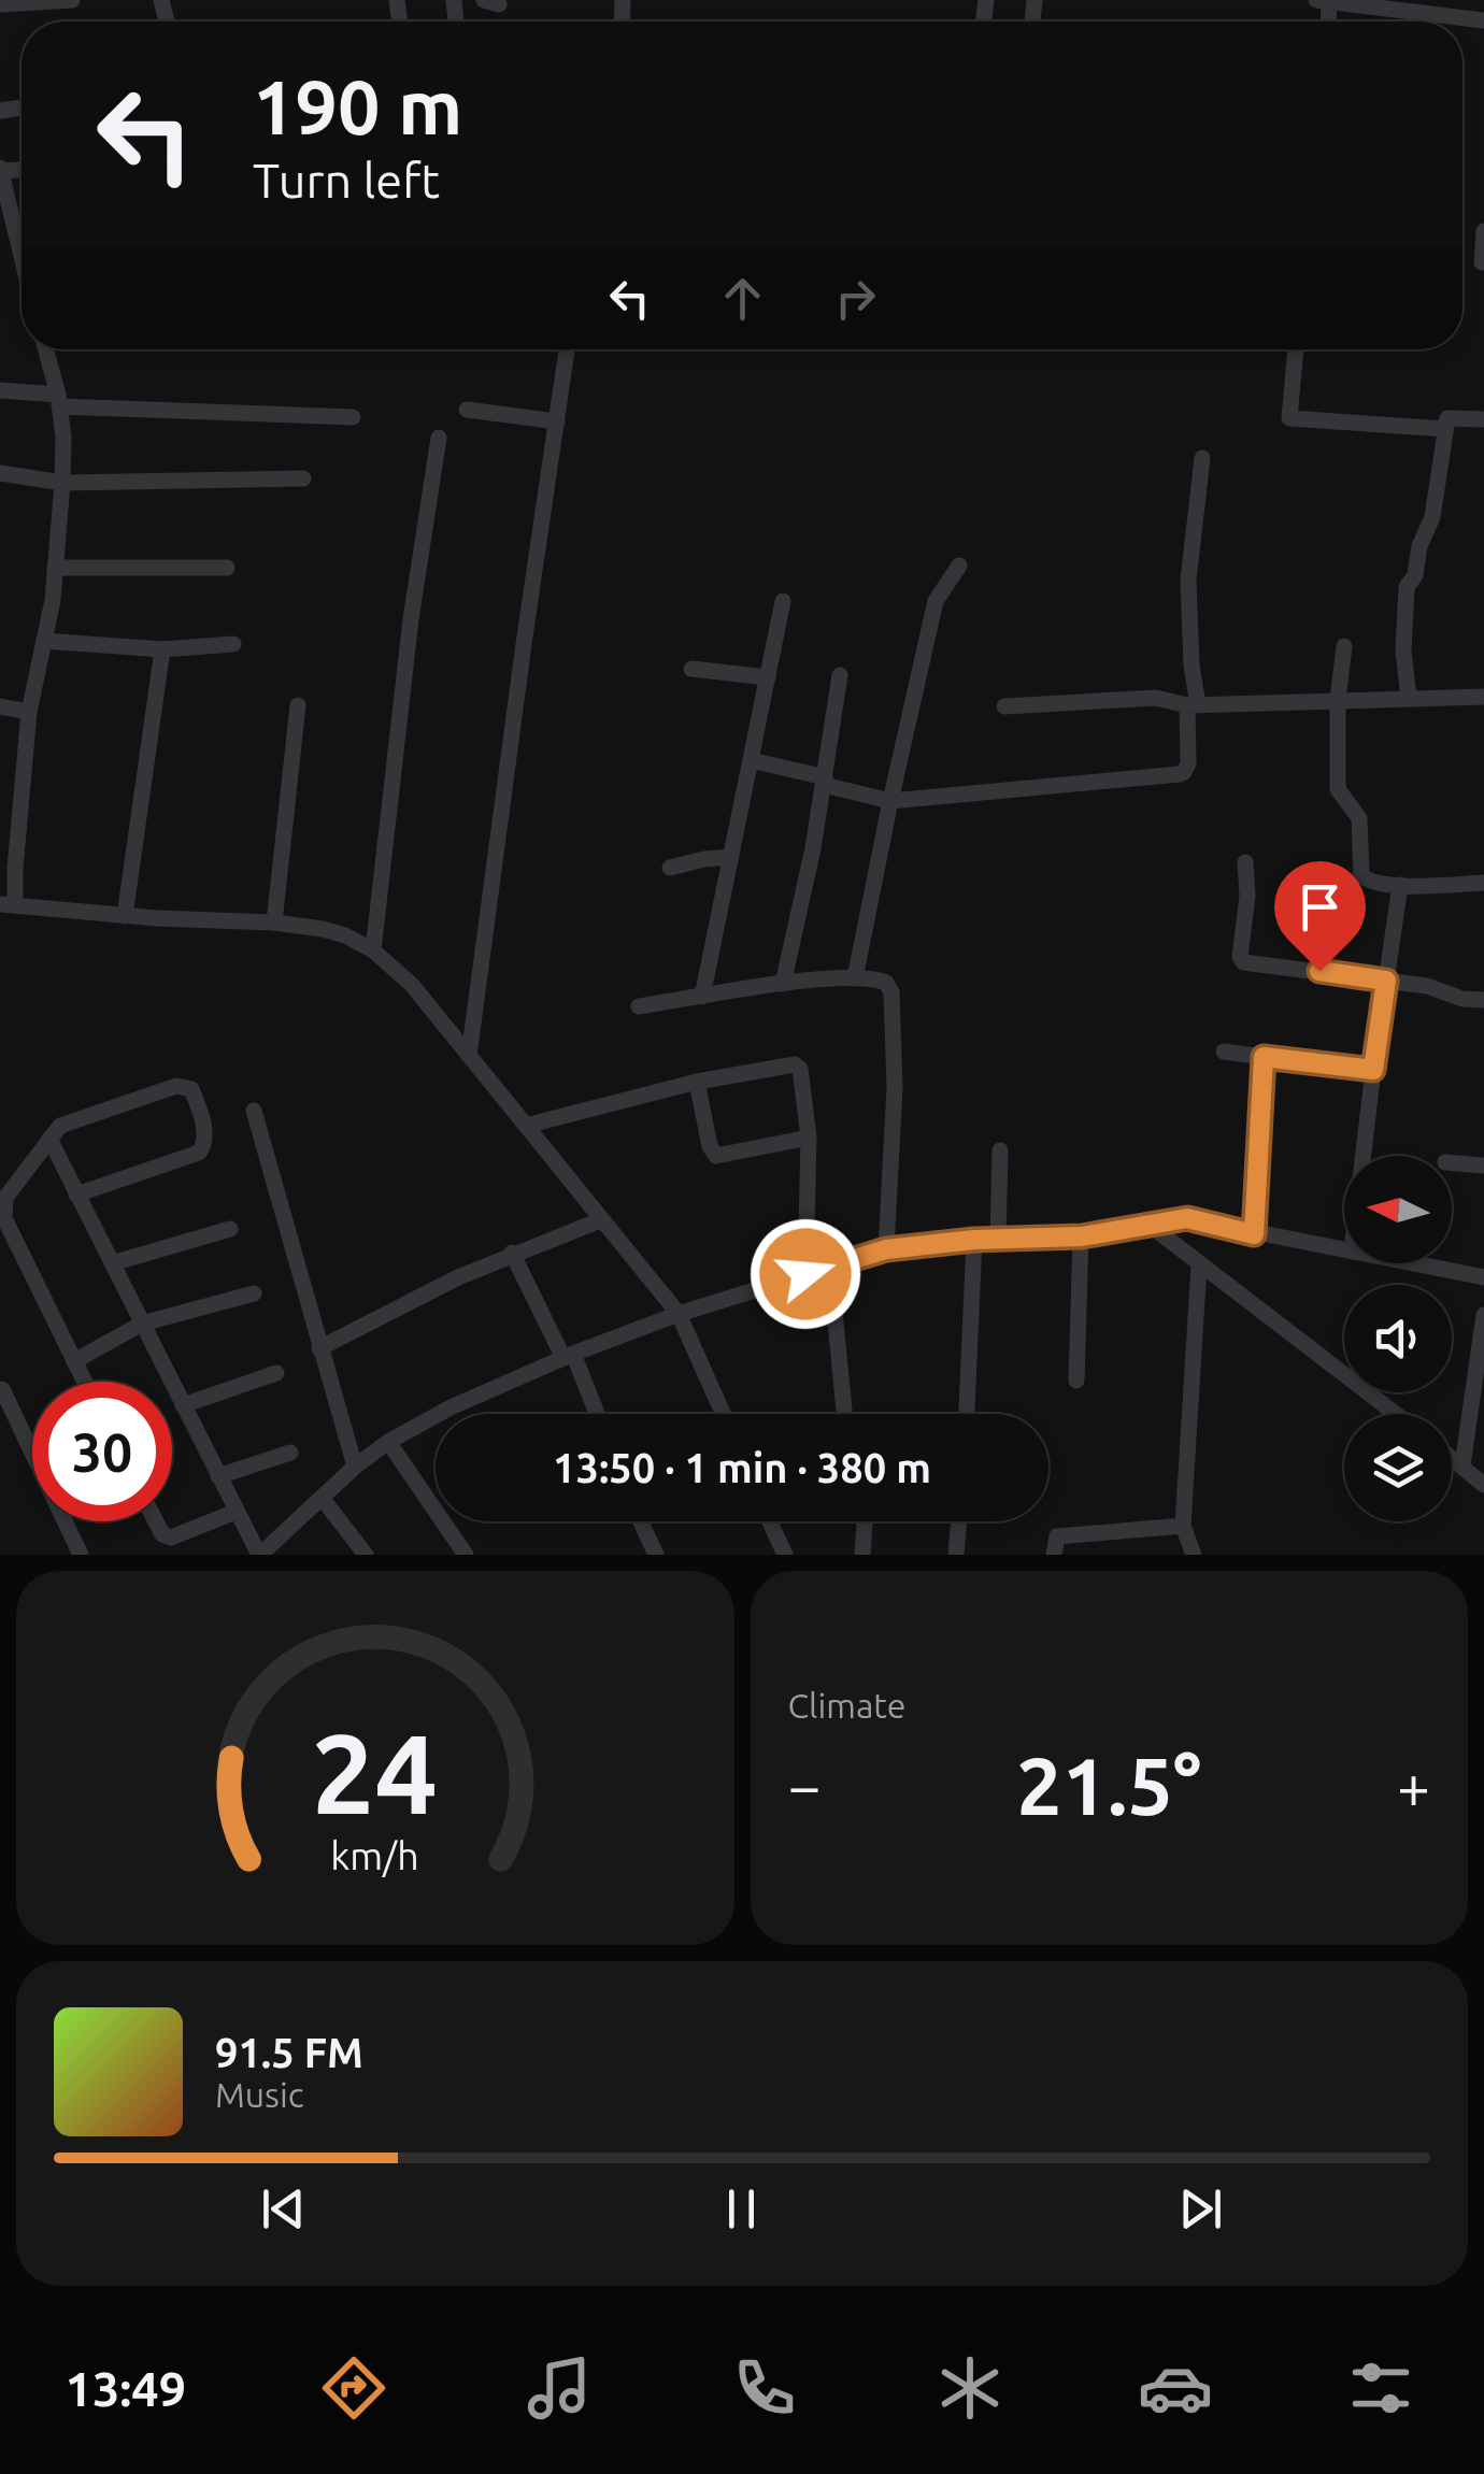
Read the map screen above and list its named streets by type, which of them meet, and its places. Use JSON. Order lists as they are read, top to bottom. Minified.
{"north":"left","page":{"turn":["190 m","Turn left"],"limit":"30","trip":"13:50 · 1 min · 380 m","tile":"Climate","heat":["−","21.5°","+"],"song":["91.5 FM","Music"],"tabs":"13:49","gauge":["24","km/h"]}}
